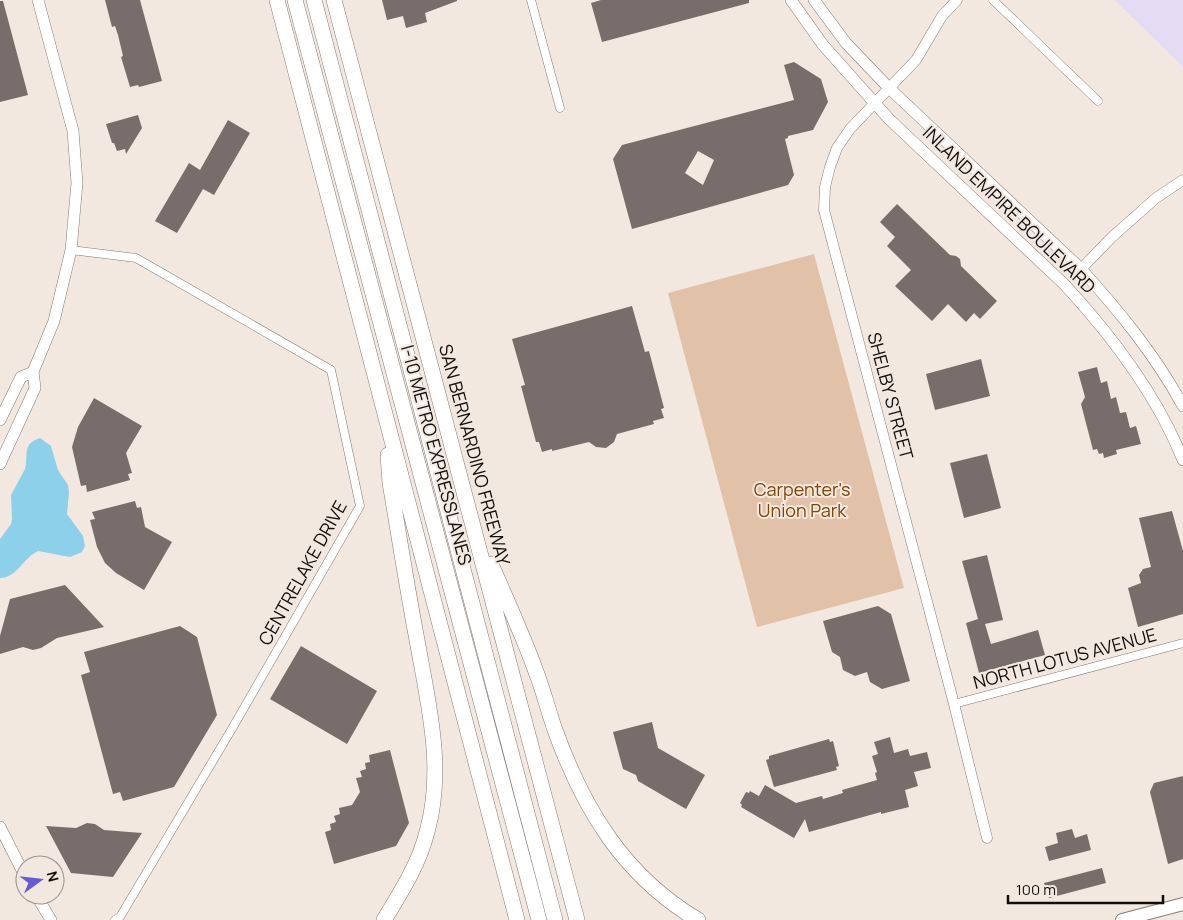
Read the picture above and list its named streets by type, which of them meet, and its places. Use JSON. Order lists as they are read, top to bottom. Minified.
{"streets":{"highway":["I-10 METRO EXPRESSLANES","SAN BERNARDINO FREEWAY"],"main road":["INLAND EMPIRE BOULEVARD"],"street":["SHELBY STREET","CENTRELAKE DRIVE","NORTH LOTUS AVENUE"]},"crossings":[["INLAND EMPIRE BOULEVARD","SHELBY STREET"],["SHELBY STREET","NORTH LOTUS AVENUE"]],"parks":["Carpenter's Union Park"],"scale_bar":"100 m","north":"right"}
